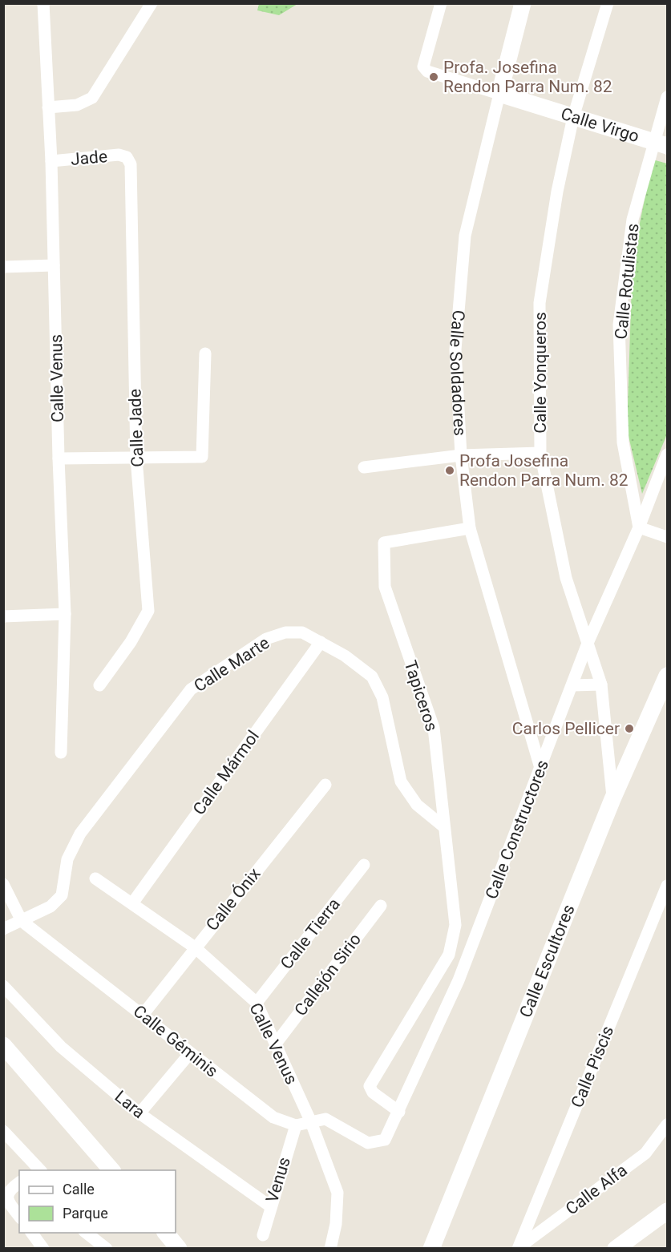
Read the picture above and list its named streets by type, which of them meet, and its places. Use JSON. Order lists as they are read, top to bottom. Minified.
{"streets":{"street":["Calle Virgo","Jade","Calle Rotulistas","Calle Soldadores","Calle Yonqueros","Calle Venus","Calle Jade","Calle Marte","Tapiceros","Calle Mármol","Calle Constructores","Calle Ónix","Calle Tierra","Calle Escultores","Callejón Sirio","Calle Géminis","Calle Piscis","Lara","Venus","Calle Alfa"]},"crossings":[["Calle Virgo","Calle Rotulistas"],["Calle Virgo","Calle Soldadores"],["Calle Virgo","Calle Yonqueros"],["Jade","Calle Venus"],["Jade","Calle Jade"],["Calle Rotulistas","Calle Constructores"],["Calle Soldadores","Tapiceros"],["Calle Soldadores","Calle Constructores"],["Calle Yonqueros","Calle Constructores"],["Calle Yonqueros","Calle Escultores"],["Calle Venus","Calle Mármol"],["Calle Venus","Calle Constructores"],["Calle Venus","Calle Ónix"],["Calle Venus","Calle Tierra"],["Calle Venus","Callejón Sirio"],["Calle Marte","Tapiceros"],["Calle Marte","Calle Mármol"],["Calle Marte","Calle Géminis"],["Tapiceros","Calle Constructores"],["Calle Ónix","Calle Géminis"],["Calle Géminis","Venus"],["Calle Piscis","Calle Alfa"],["Lara","Venus"]],"places":["Profa. Josefina Rendon Parra Num. 82","Profa Josefina Rendon Parra Num. 82","Carlos Pellicer"],"legend":["Calle","Parque"]}
